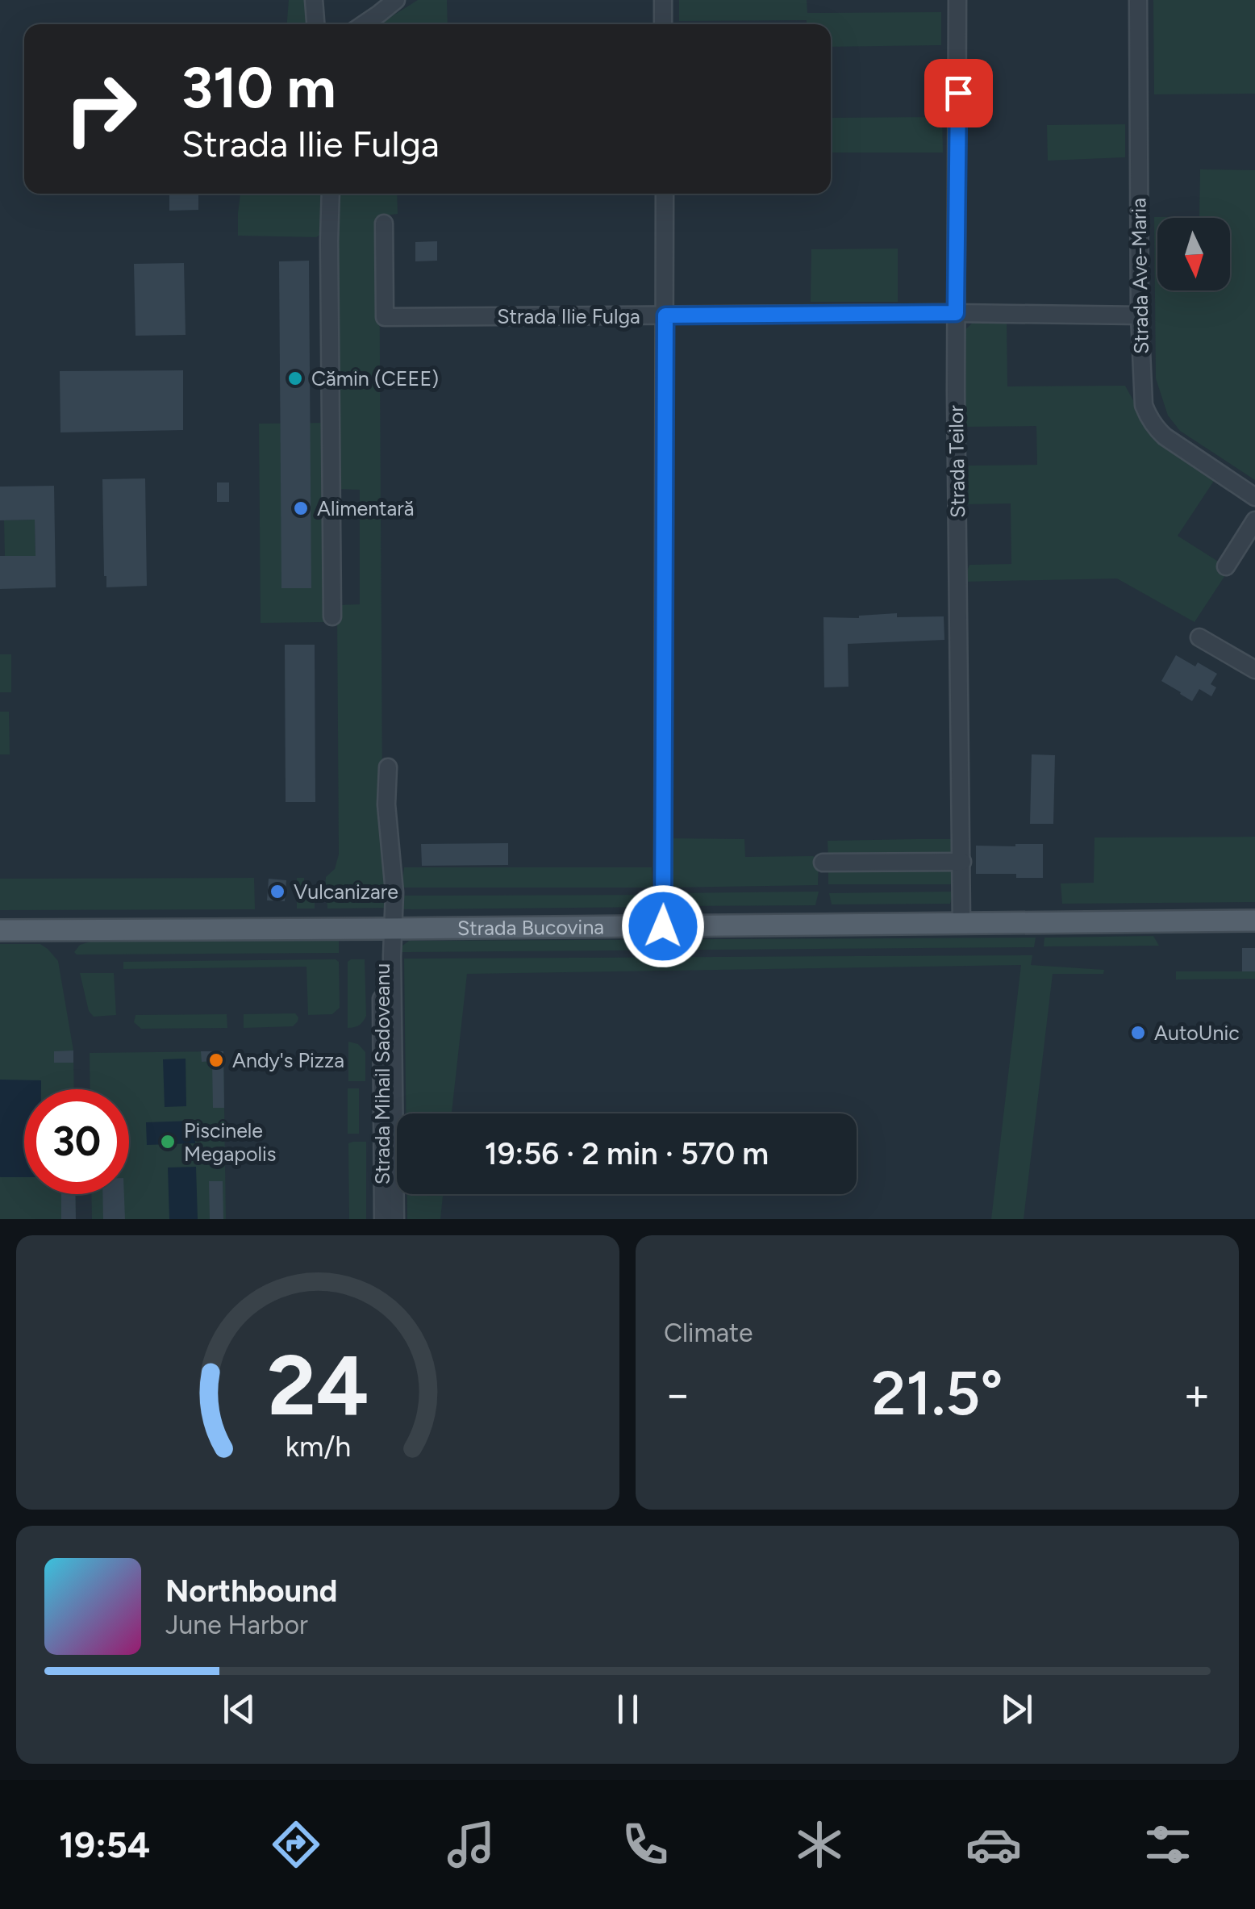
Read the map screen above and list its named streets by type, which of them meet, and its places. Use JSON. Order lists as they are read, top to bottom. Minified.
{"streets":{"main road":["Strada Bucovina"],"street":["Strada Ave-Maria","Strada Ilie Fulga","Strada Teilor","Strada Mihail Sadoveanu"]},"crossings":[["Strada Ave-Maria","Strada Ilie Fulga"],["Strada Ilie Fulga","Strada Teilor"],["Strada Teilor","Strada Bucovina"],["Strada Bucovina","Strada Mihail Sadoveanu"]],"places":["Cămin (CEEE)","Alimentară","Vulcanizare","AutoUnic","Andy's Pizza","Piscinele Megapolis"],"north":"bottom","page":{"turn":["310 m","Strada Ilie Fulga"],"limit":"30","trip":"19:56 · 2 min · 570 m","tile":"Climate","heat":["−","21.5°","+"],"song":["Northbound","June Harbor"],"tabs":"19:54","gauge":["24","km/h"]}}
